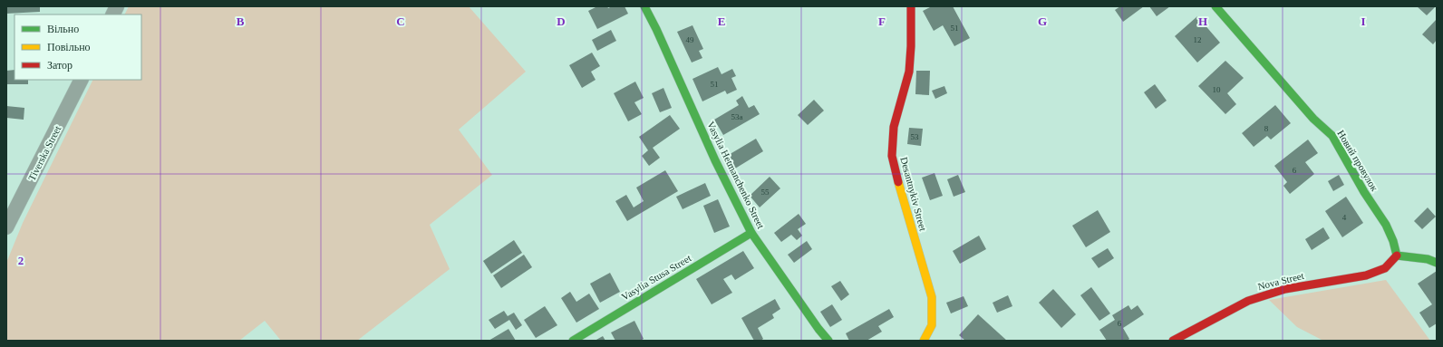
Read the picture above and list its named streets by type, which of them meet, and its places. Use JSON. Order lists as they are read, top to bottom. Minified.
{"streets":{"street":["Tiverska Street","Новий провулок","Vasylia Hetmanchenko Street","Desantnykiv Street","Vasylia Stusa Street","Nova Street"]},"crossings":[["Новий провулок","Nova Street"],["Vasylia Hetmanchenko Street","Vasylia Stusa Street"]],"house_numbers":["51","49","12","51","10","53а","8","53","6","55","4","6"],"legend":["Вільно","Повільно","Затор"],"grid":{"columns":["B","C","D","E","F","G","H","I"],"rows":["2"]}}
